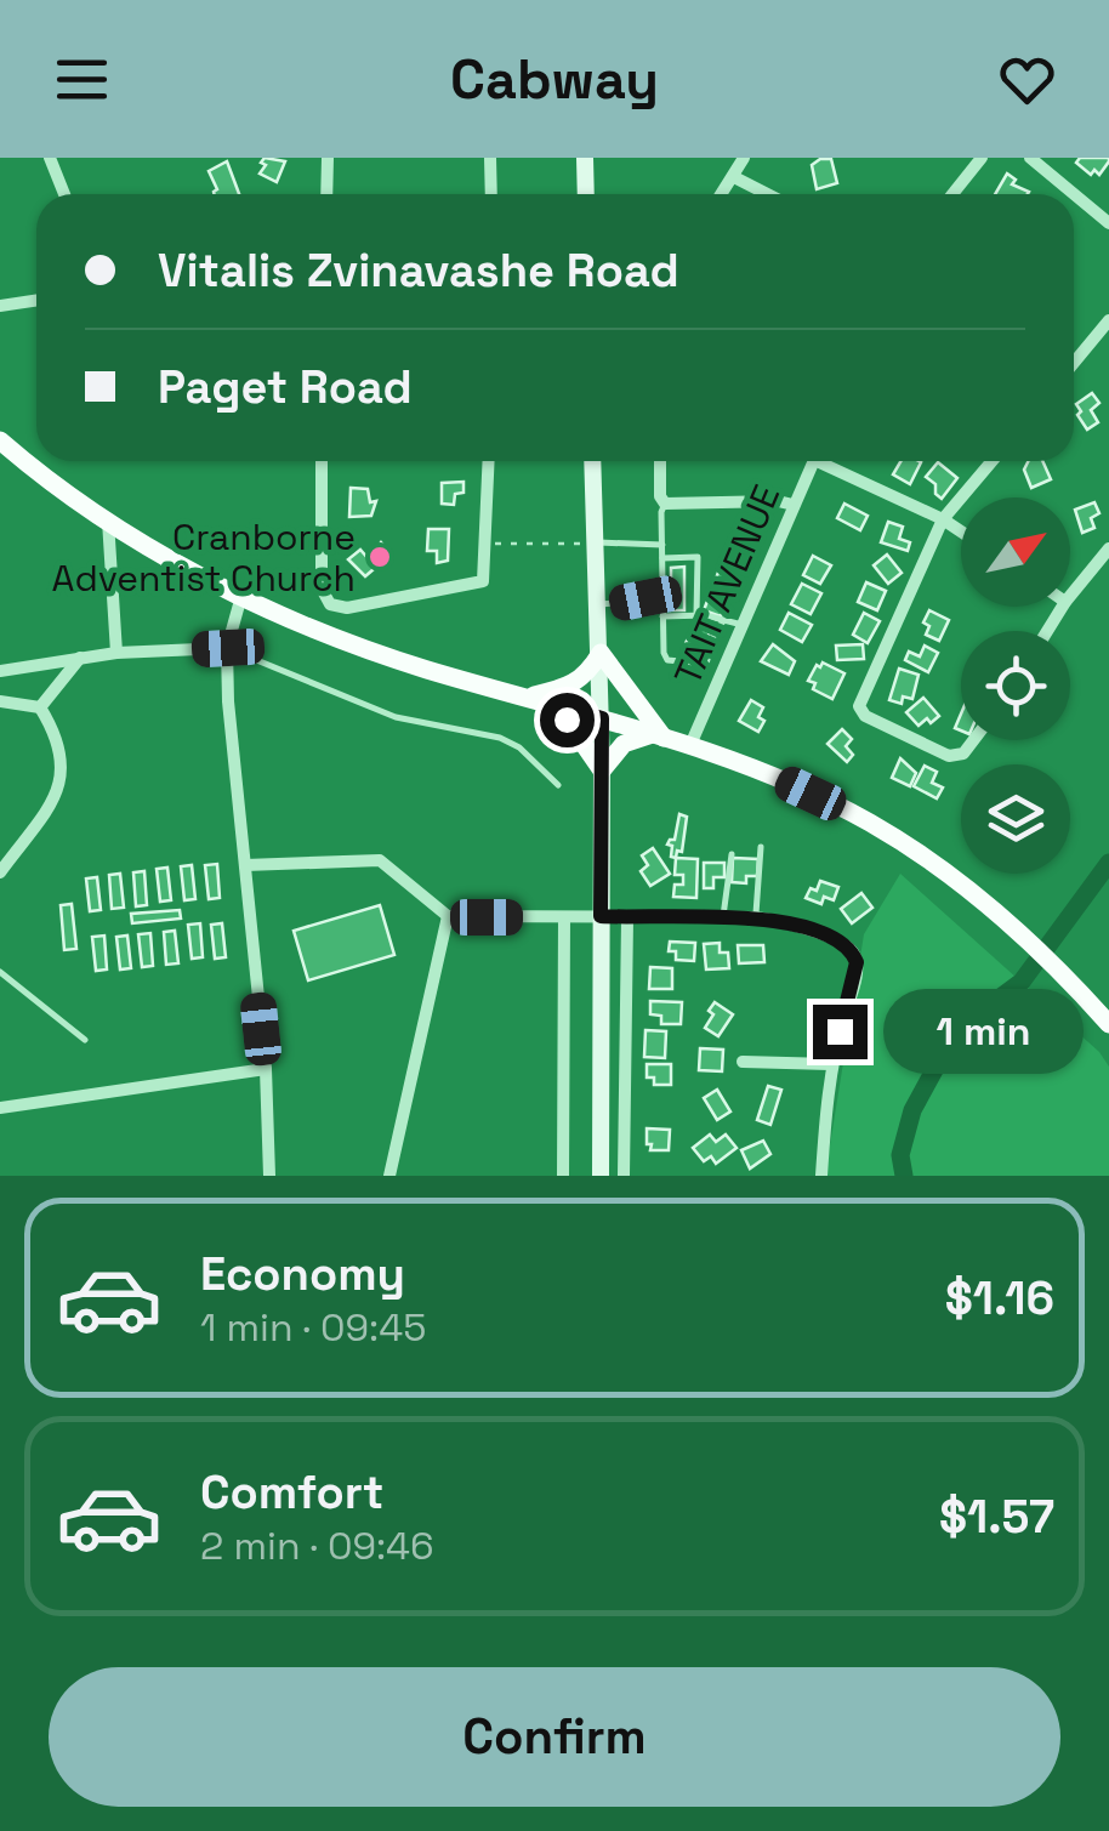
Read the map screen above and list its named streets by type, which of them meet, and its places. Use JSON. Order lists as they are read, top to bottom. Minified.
{"streets":{"street":["TAIT AVENUE"]},"places":["Cranborne Adventist Church"],"north":"top right","page":{"header":"Cabway","banner":["Vitalis Zvinavashe Road","Paget Road"],"bubble":"1 min","list":[{"name":"Economy","note":"1 min · 09:45","value":"$1.16"},{"name":"Comfort","note":"2 min · 09:46","value":"$1.57"}],"buttons":"Confirm"}}
